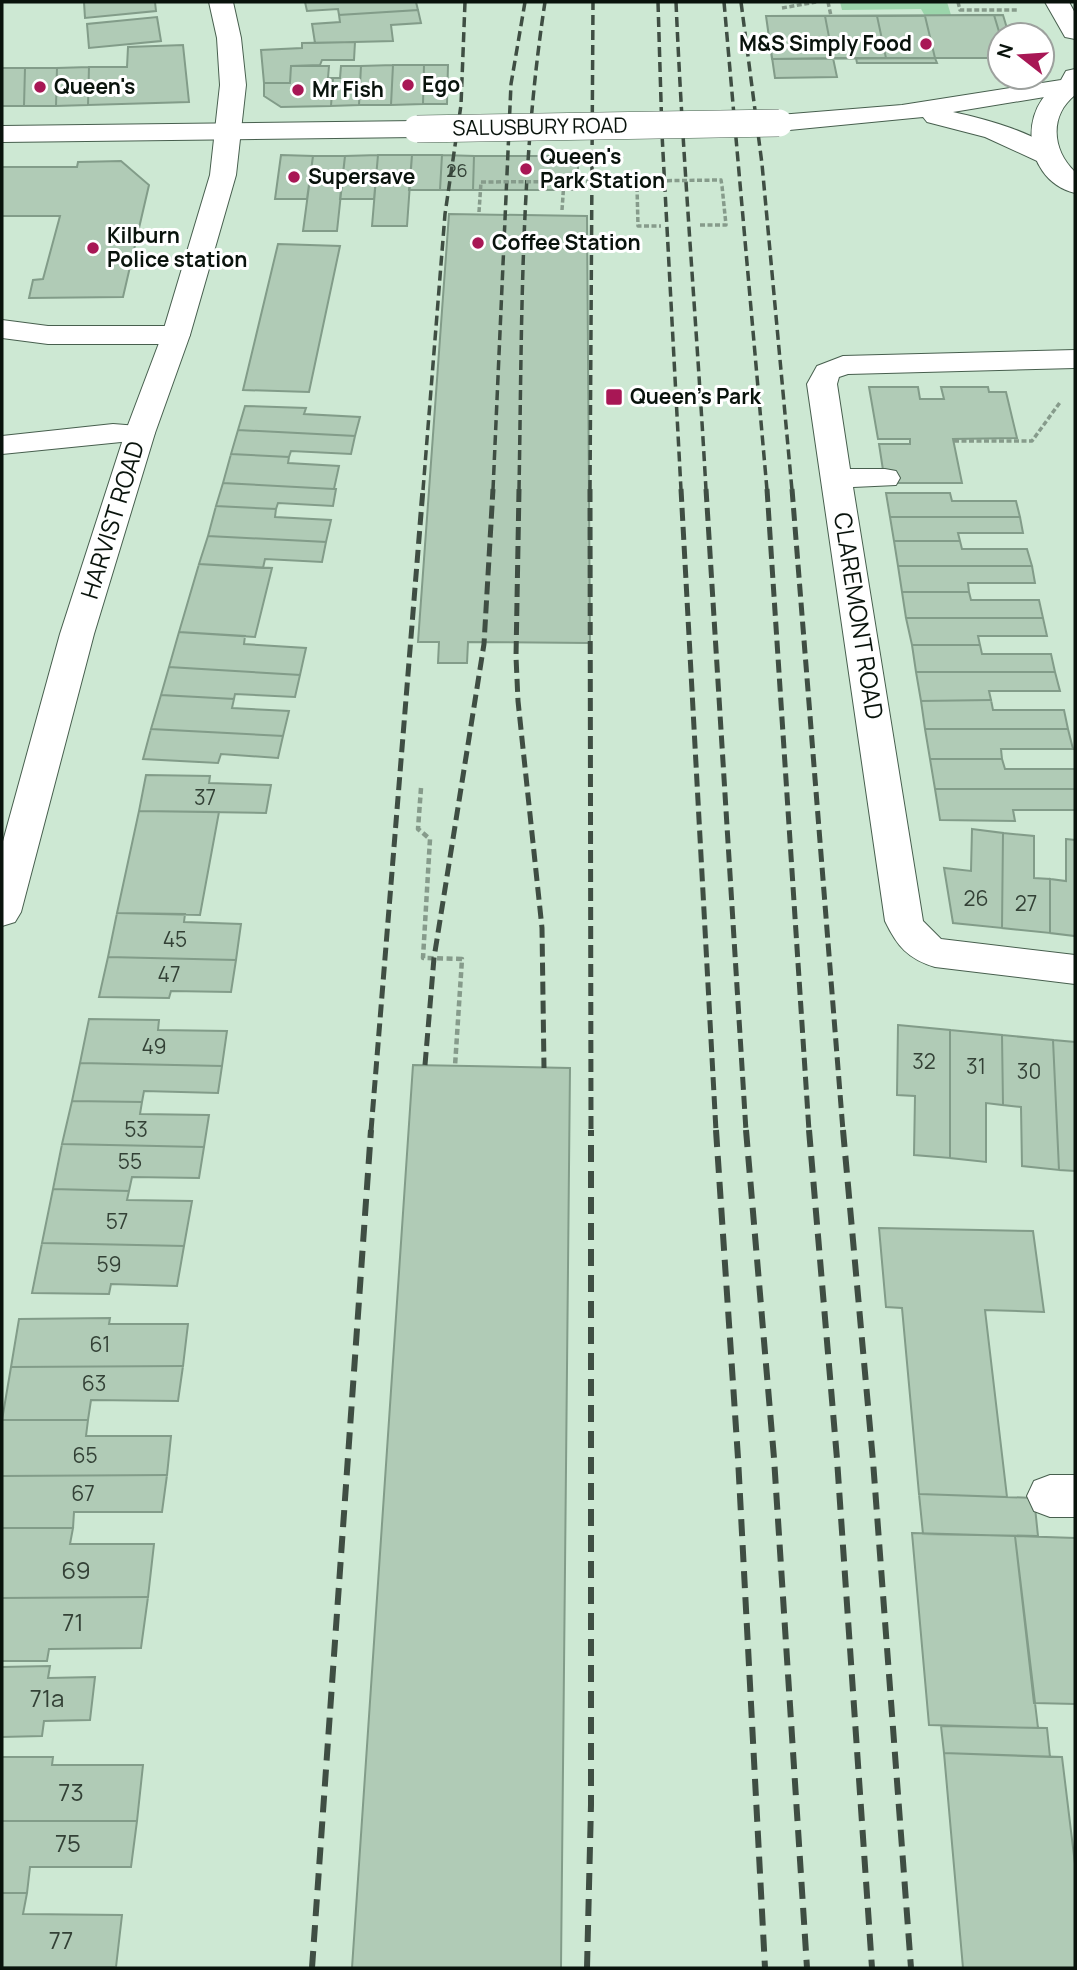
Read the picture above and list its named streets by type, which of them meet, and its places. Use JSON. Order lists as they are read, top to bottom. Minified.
{"streets":{"street":["SALUSBURY ROAD","HARVIST ROAD","CLAREMONT ROAD"]},"crossings":[["SALUSBURY ROAD","HARVIST ROAD"]],"places":{"other":["M&S Simply Food","Ego","Queen's","Mr Fish","Queen's Park Station","Supersave","Coffee Station","Kilburn Police station"],"transit":["Queen's Park"]},"house_numbers":["26","37","26","27","45","47","49","32","31","30","53","55","57","59","61","63","65","67","69","71","71a","73","75","77"],"north":"left"}
